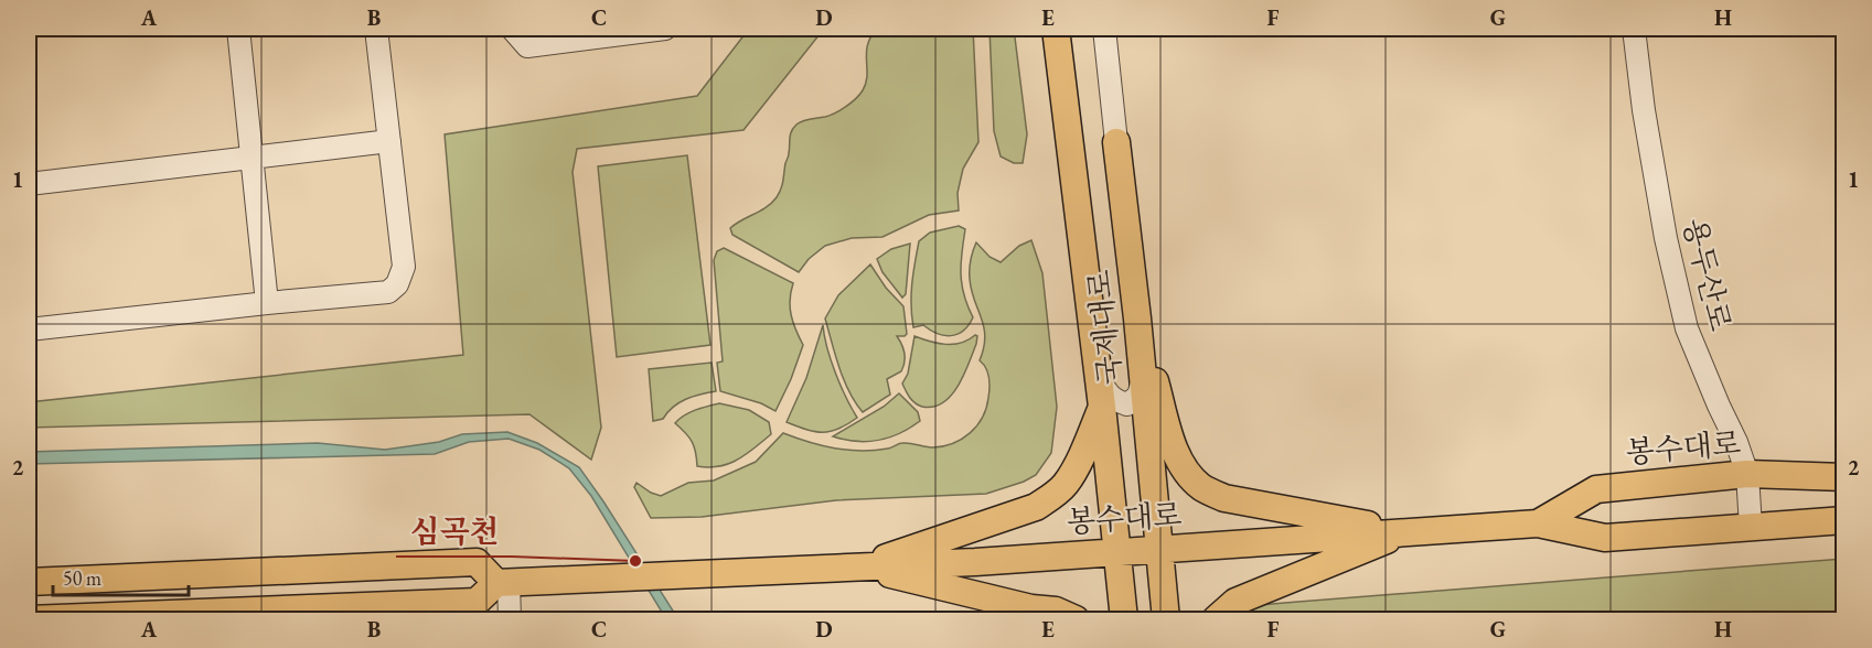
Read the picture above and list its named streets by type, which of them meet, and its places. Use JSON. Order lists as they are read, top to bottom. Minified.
{"streets":{"main road":["국제대로","봉수대로"],"street":["용두산로"]},"crossings":[["용두산로","봉수대로"],["국제대로","봉수대로"]],"places":["심곡천"],"scale_bar":"50 m","grid":{"columns":["A","B","C","D","E","F","G","H"],"rows":["1","2"]}}
